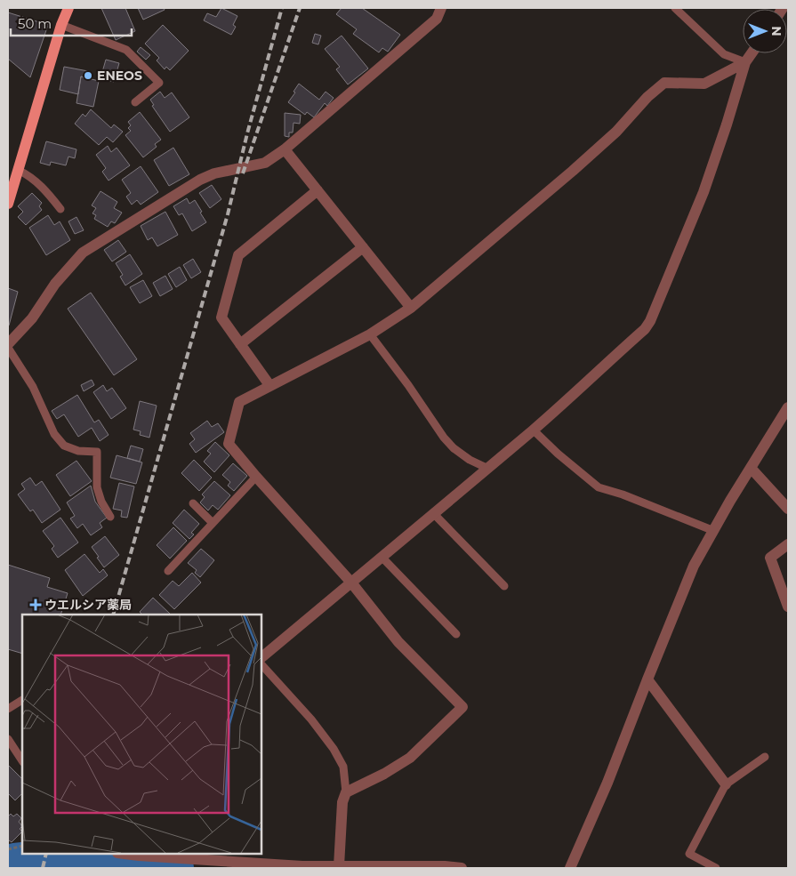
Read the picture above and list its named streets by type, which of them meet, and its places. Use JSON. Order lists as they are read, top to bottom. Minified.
{"places":{"other":["ENEOS"],"health":["ウエルシア薬局"]},"scale_bar":"50 m","north":"right"}
